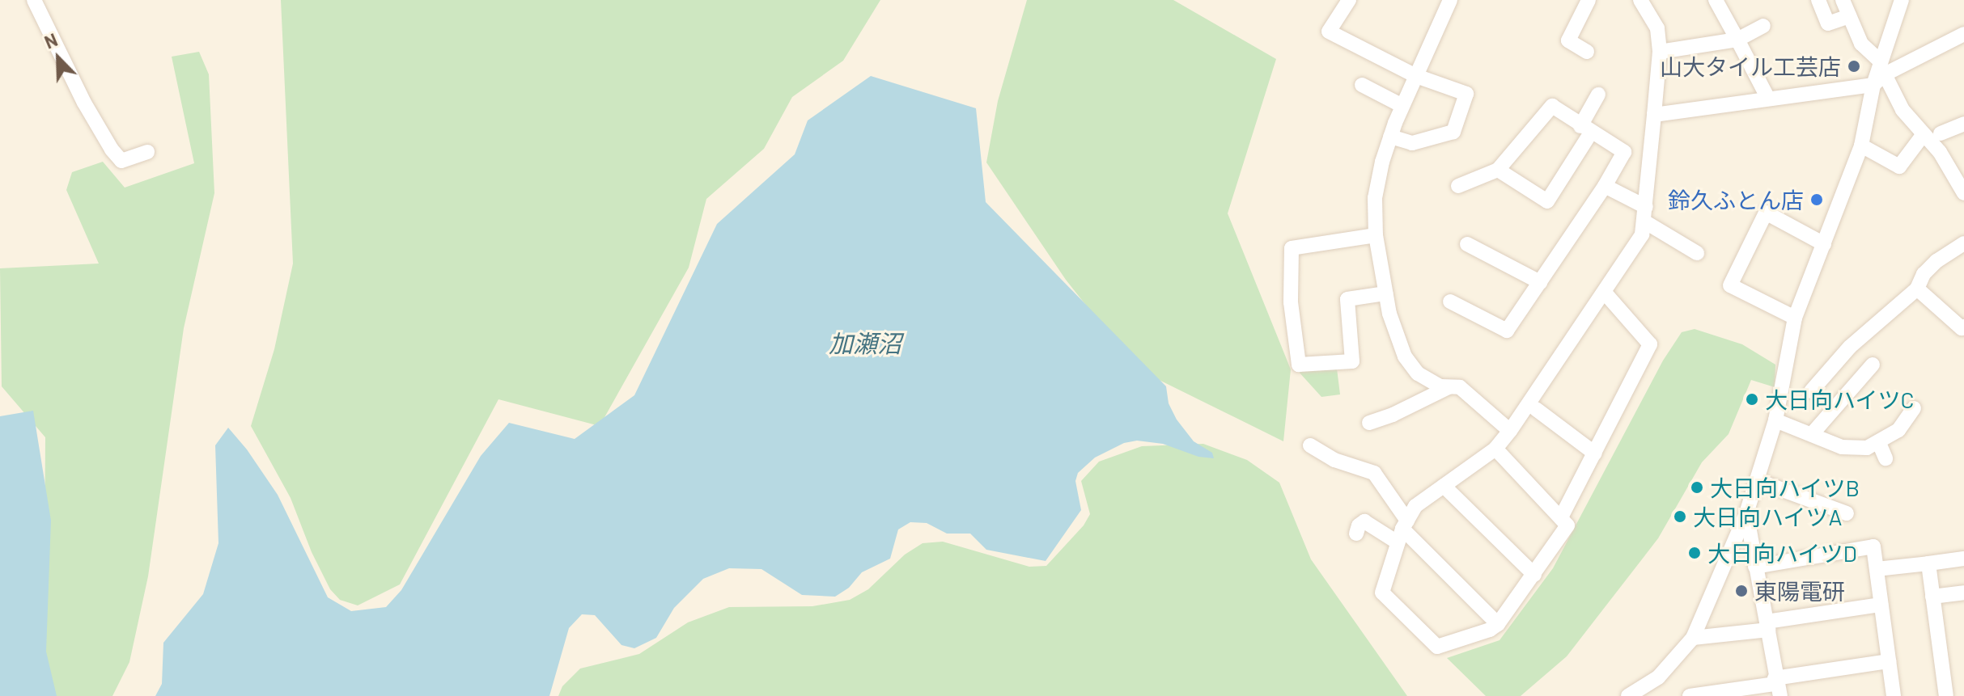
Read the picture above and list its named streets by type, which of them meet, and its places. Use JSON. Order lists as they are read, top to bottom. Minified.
{"water":["加瀬沼"],"places":["山大タイル工芸店","鈴久ふとん店","大日向ハイツC","大日向ハイツB","大日向ハイツA","大日向ハイツD","東陽電研"],"north":"top left"}
